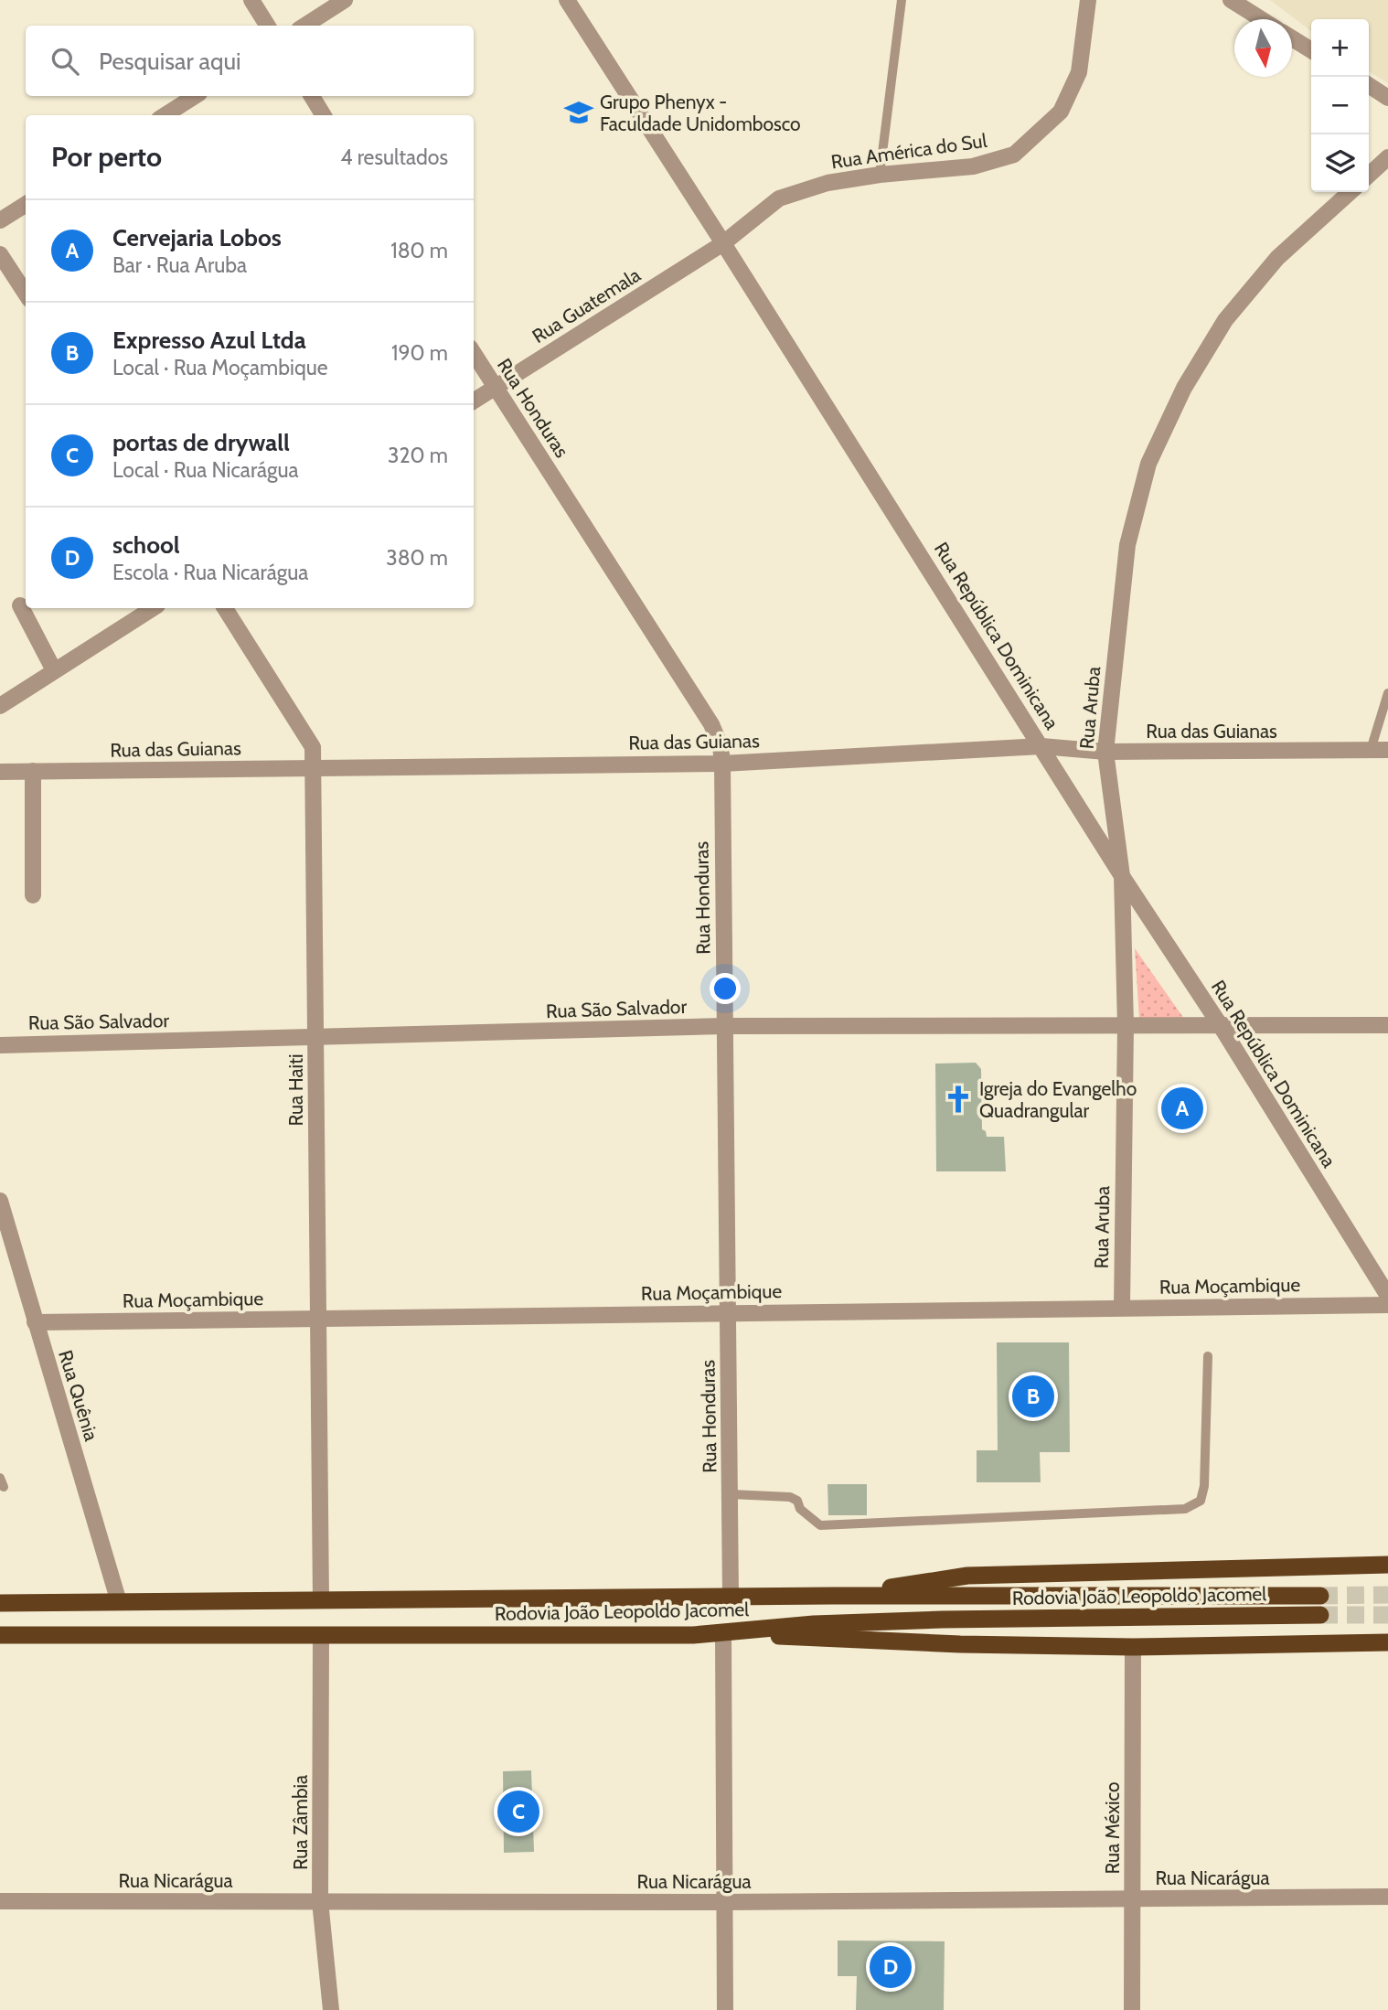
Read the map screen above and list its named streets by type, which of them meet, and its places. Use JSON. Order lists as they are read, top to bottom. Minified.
{"streets":{"highway":["Rodovia João Leopoldo Jacomel"],"street":["Rua América do Sul","Rua Guatemala","Rua Honduras","Rua República Dominicana","Rua Aruba","Rua das Guianas","Rua São Salvador","Rua Haiti","Rua Moçambique","Rua Quênia","Rua Zâmbia","Rua México","Rua Nicarágua"]},"crossings":[["Rua América do Sul","Rua Guatemala"],["Rua América do Sul","Rua República Dominicana"],["Rua Guatemala","Rua Honduras"],["Rua Guatemala","Rua República Dominicana"],["Rua Honduras","Rua das Guianas"],["Rua Honduras","Rua São Salvador"],["Rua Honduras","Rua Moçambique"],["Rua Honduras","Rodovia João Leopoldo Jacomel"],["Rua República Dominicana","Rua Aruba"],["Rua República Dominicana","Rua das Guianas"],["Rua República Dominicana","Rua São Salvador"],["Rua Aruba","Rua das Guianas"],["Rua Aruba","Rua São Salvador"],["Rua Aruba","Rua Moçambique"],["Rua das Guianas","Rua Haiti"],["Rua São Salvador","Rua Haiti"],["Rua Haiti","Rua Moçambique"],["Rua Haiti","Rodovia João Leopoldo Jacomel"],["Rua Moçambique","Rua Quênia"],["Rua Quênia","Rodovia João Leopoldo Jacomel"],["Rodovia João Leopoldo Jacomel","Rua Zâmbia"],["Rua Zâmbia","Rua Nicarágua"],["Rua México","Rua Nicarágua"]],"places":{"school or university":["Grupo Phenyx - Faculdade Unidombosco"],"church":["Igreja do Evangelho Quadrangular"]},"north":"bottom","page":{"map_buttons":["+","−"],"search":"Pesquisar aqui","heading":["Por perto","4 resultados"],"list":[{"mark":"A","name":"Cervejaria Lobos","note":"Bar · Rua Aruba","value":"180 m"},{"mark":"B","name":"Expresso Azul Ltda","note":"Local · Rua Moçambique","value":"190 m"},{"mark":"C","name":"portas de drywall","note":"Local · Rua Nicarágua","value":"320 m"},{"mark":"D","name":"school","note":"Escola · Rua Nicarágua","value":"380 m"}],"pins":["A","B","C","D"]}}
